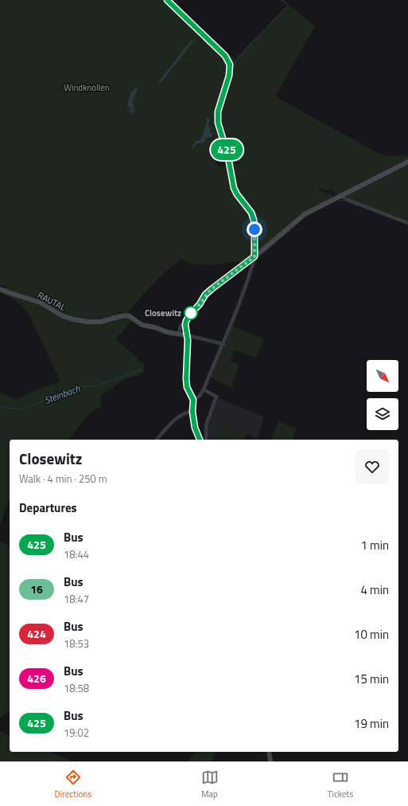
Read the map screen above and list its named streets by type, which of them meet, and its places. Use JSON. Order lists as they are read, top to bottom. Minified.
{"streets":{"street":["RAUTAL"]},"water":["Steinbach"],"parks":["Windknollen"],"places":["Closewitz"],"lines":["bus line 425"],"north":"bottom right","page":{"on_map":"425","heading":[["Closewitz","Walk · 4 min · 250 m"],"Departures"],"list":[{"mark":"425","name":"Bus","note":"18:44","value":"1 min"},{"mark":"16","name":"Bus","note":"18:47","value":"4 min"},{"mark":"424","name":"Bus","note":"18:53","value":"10 min"},{"mark":"426","name":"Bus","note":"18:58","value":"15 min"},{"mark":"425","name":"Bus","note":"19:02","value":"19 min"}],"tabs":["Directions","Map","Tickets"]}}
